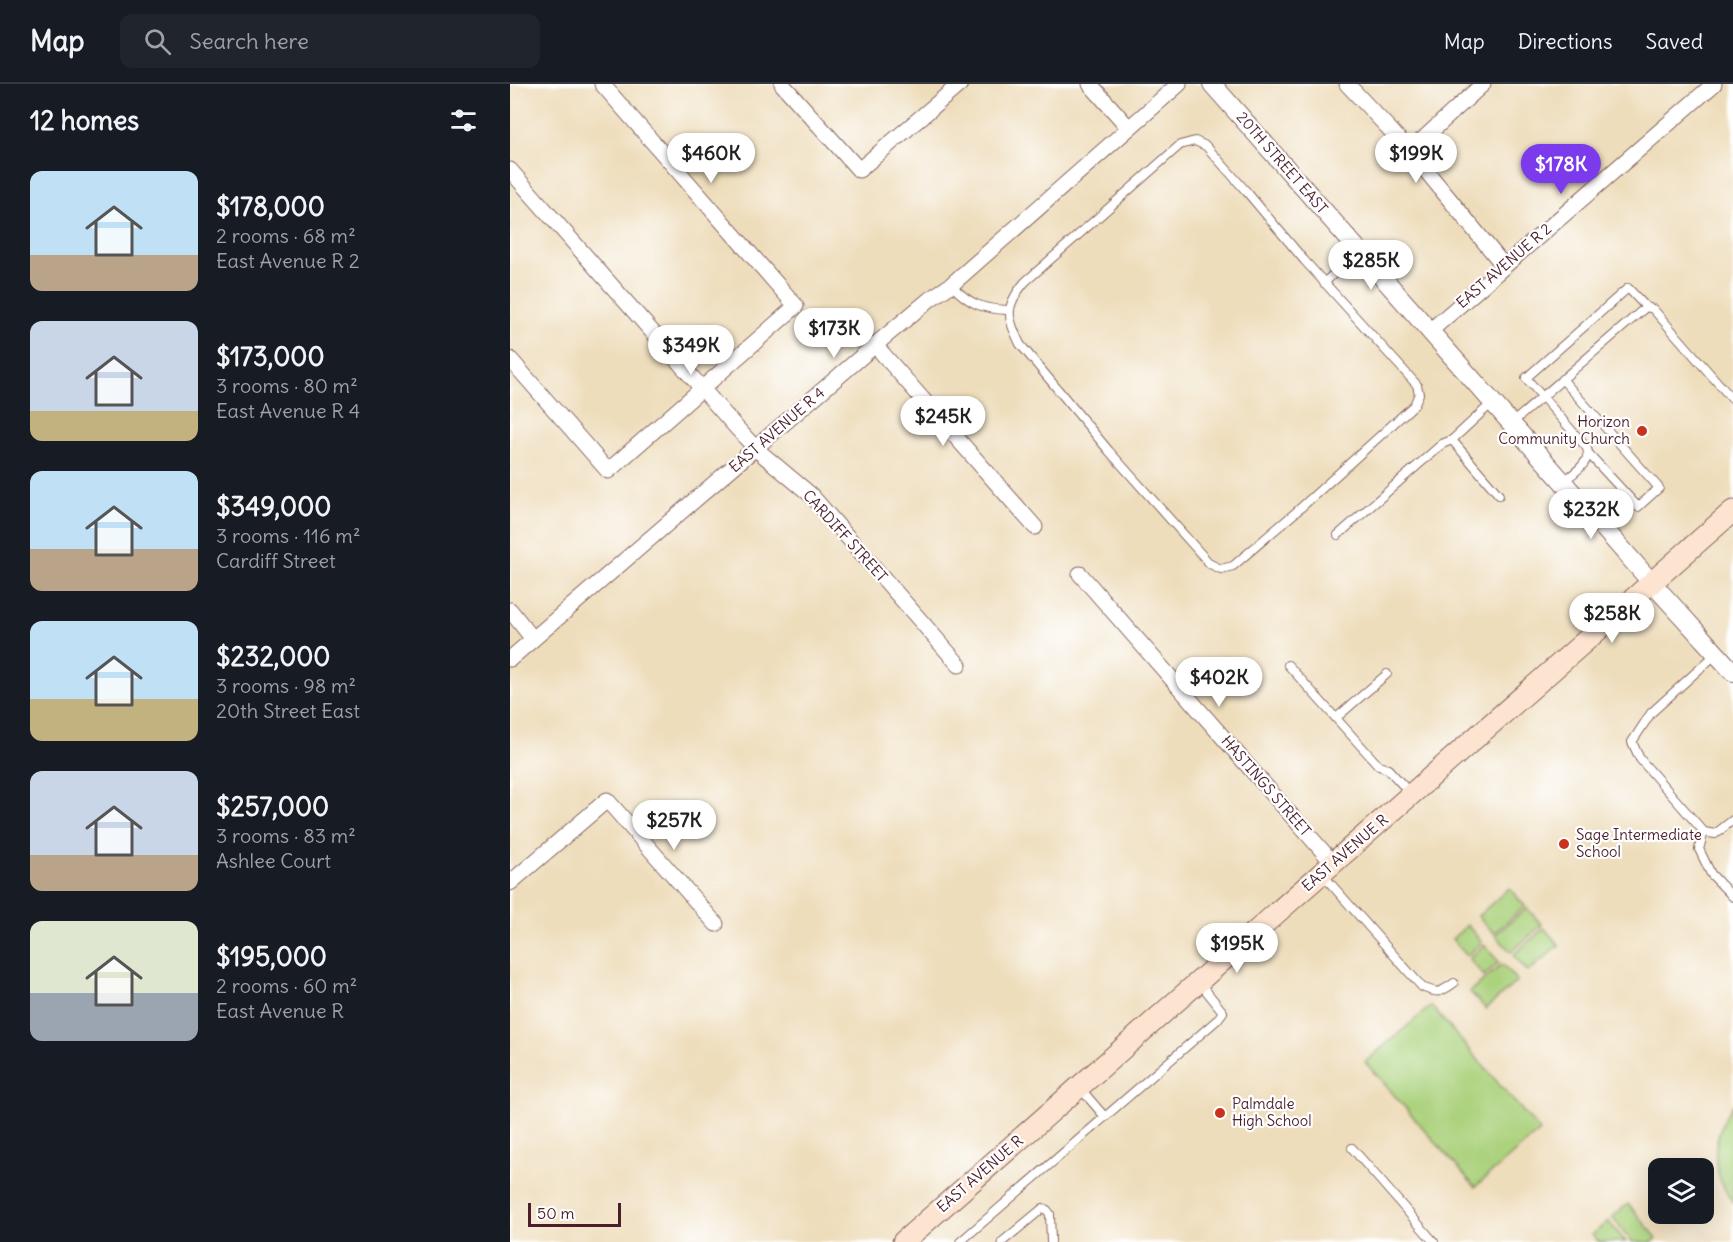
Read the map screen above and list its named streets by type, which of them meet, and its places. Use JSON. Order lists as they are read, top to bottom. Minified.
{"streets":{"main road":["EAST AVENUE R"],"street":["20TH STREET EAST","EAST AVENUE R 2","EAST AVENUE R 4","CARDIFF STREET","HASTINGS STREET"]},"crossings":[["20TH STREET EAST","EAST AVENUE R 2"],["20TH STREET EAST","EAST AVENUE R"],["EAST AVENUE R 4","CARDIFF STREET"],["HASTINGS STREET","EAST AVENUE R"]],"places":["Horizon Community Church","Sage Intermediate School","Palmdale High School"],"scale_bar":"50 m","page":{"header":"Map","search":"Search here","nav":["Map","Directions","Saved"],"heading":"12 homes","price":["$460K","$199K","$178K","$285K","$173K","$349K","$245K","$232K","$258K","$402K","$257K","$195K"],"list":[{"name":"$178,000","note":"2 rooms · 68 m² · East Avenue R 2"},{"name":"$173,000","note":"3 rooms · 80 m² · East Avenue R 4"},{"name":"$349,000","note":"3 rooms · 116 m² · Cardiff Street"},{"name":"$232,000","note":"3 rooms · 98 m² · 20th Street East"},{"name":"$257,000","note":"3 rooms · 83 m² · Ashlee Court"},{"name":"$195,000","note":"2 rooms · 60 m² · East Avenue R"}],"scale":"50 m"}}
